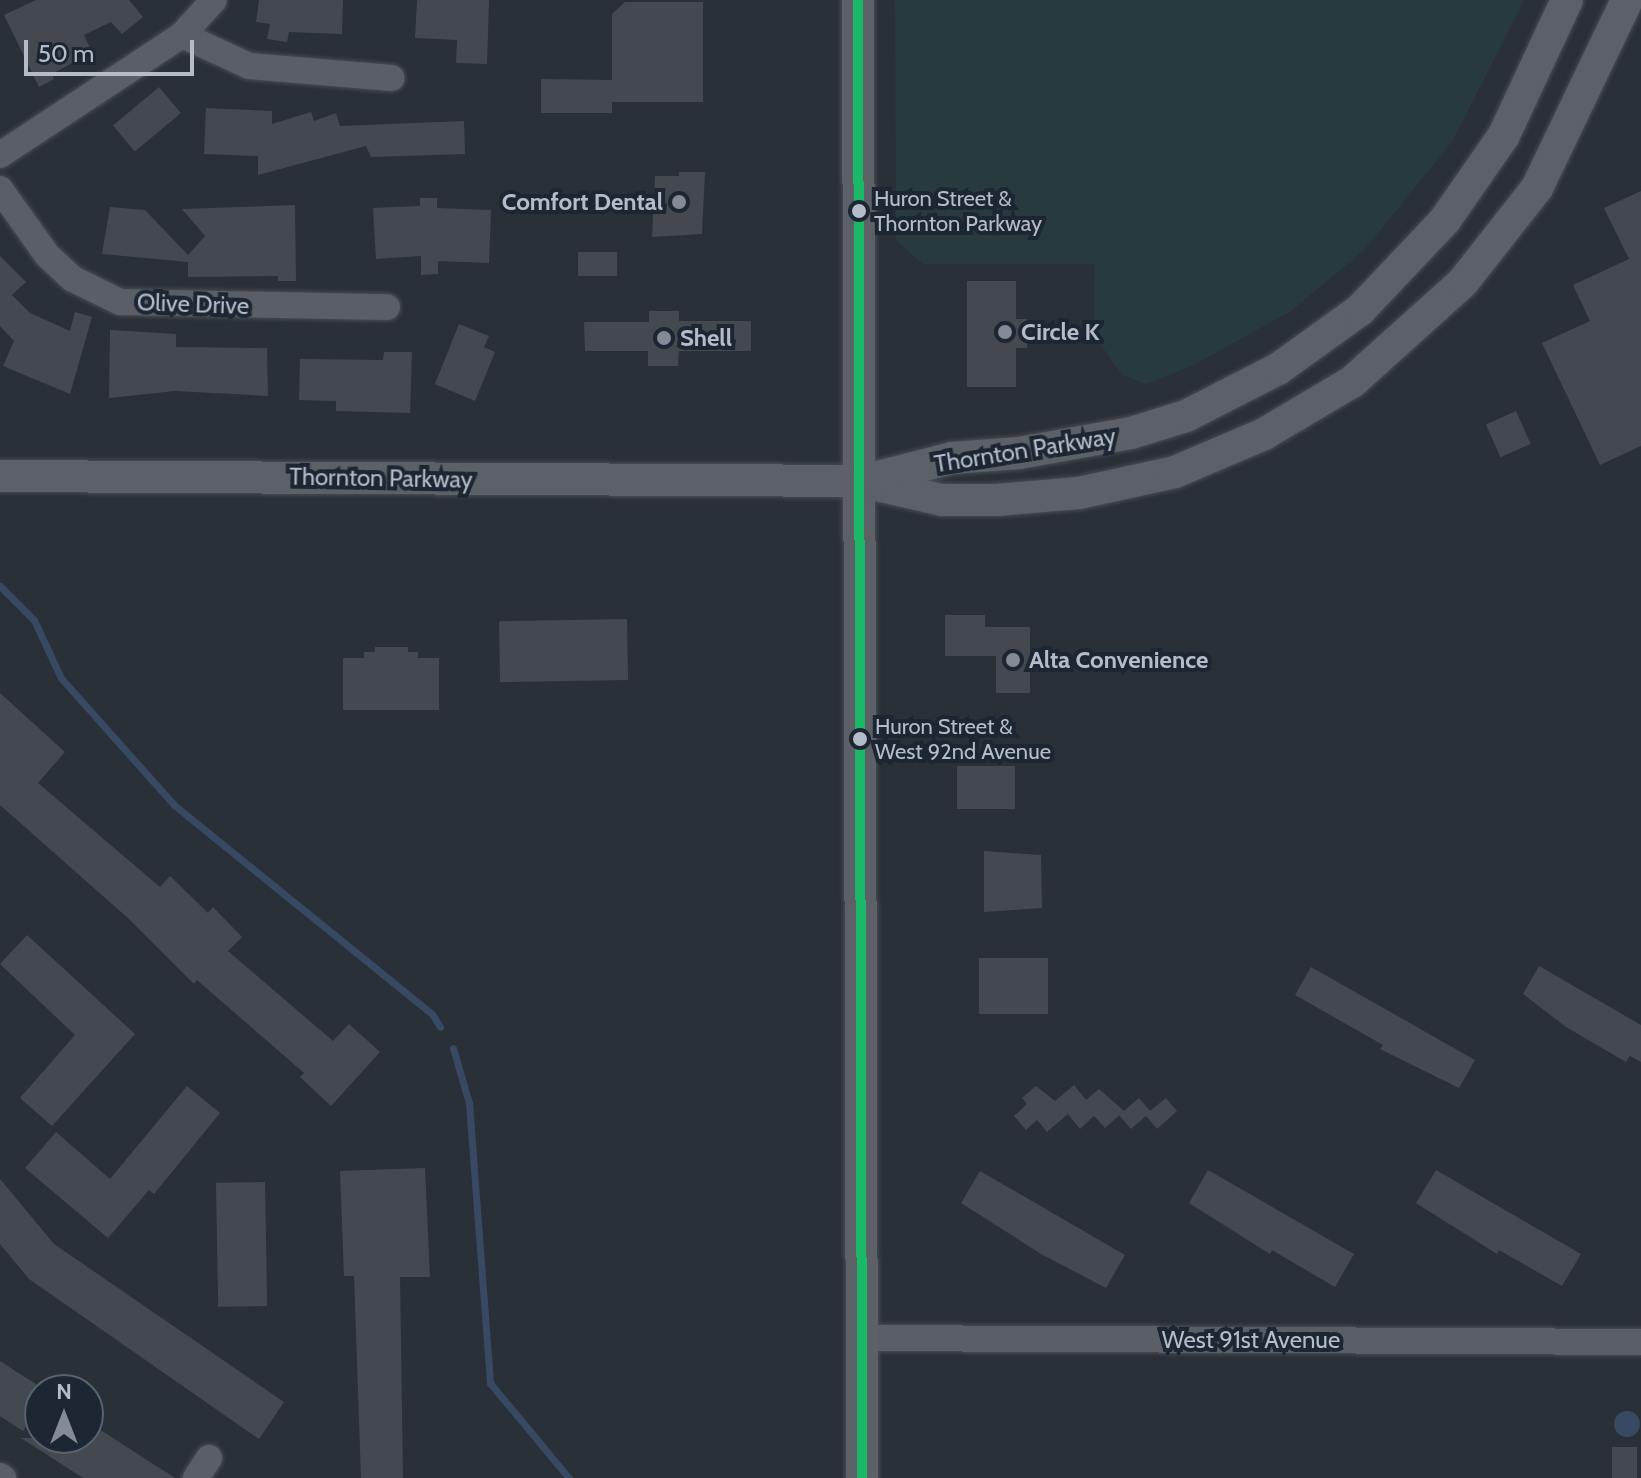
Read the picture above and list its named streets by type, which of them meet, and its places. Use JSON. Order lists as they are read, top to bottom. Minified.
{"streets":{"main road":["Thornton Parkway"],"street":["Olive Drive","West 91st Avenue"]},"places":["Comfort Dental","Huron Street & Thornton Parkway","Circle K","Shell","Alta Convenience","Huron Street & West 92nd Avenue"],"scale_bar":"50 m","north":"top"}
